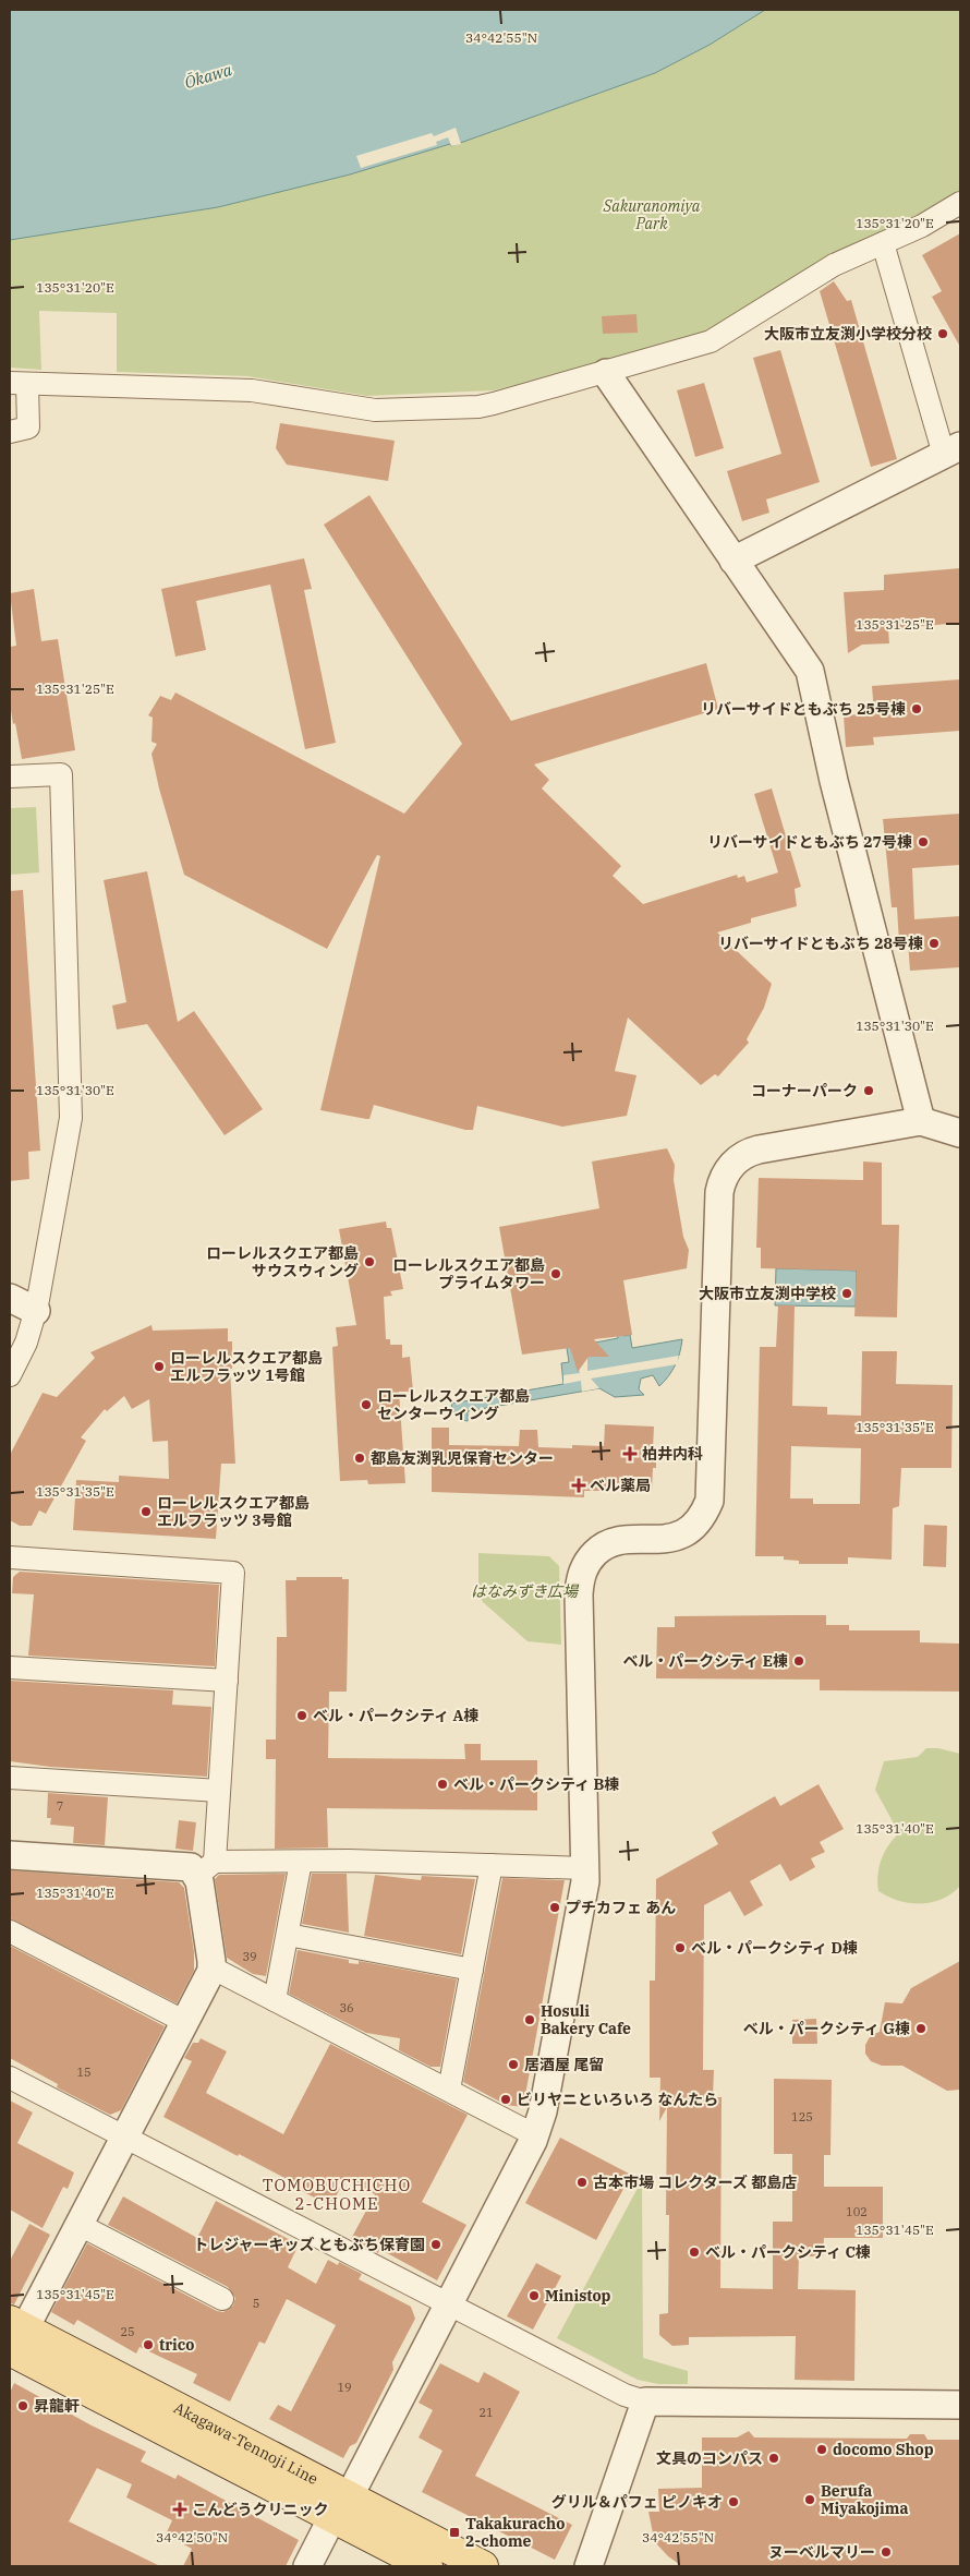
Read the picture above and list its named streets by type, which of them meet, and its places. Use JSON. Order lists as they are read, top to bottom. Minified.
{"streets":{"main road":["Akagawa-Tennoji Line"]},"districts":["TOMOBUCHICHO 2-CHOME"],"water":["Ōkawa"],"parks":["Sakuranomiya Park","はなみずき広場"],"places":{"other":["大阪市立友渕小学校分校","リバーサイドともぶち 25号棟","リバーサイドともぶち 27号棟","リバーサイドともぶち 28号棟","コーナーパーク","ローレルスクエア都島 サウスウィング","ローレルスクエア都島 プライムタワー","大阪市立友渕中学校","ローレルスクエア都島 エルフラッツ 1号館","ローレルスクエア都島 センターウィング","都島友渕乳児保育センター","ローレルスクエア都島 エルフラッツ 3号館","ベル・パークシティ E棟","ベル・パークシティ A棟","ベル・パークシティ B棟","プチカフェ あん","ベル・パークシティ D棟","Hosuli Bakery Cafe","ベル・パークシティ G棟","居酒屋 尾留","ビリヤニといろいろ なんたら","古本市場 コレクターズ 都島店","トレジャーキッズ ともぶち保育園","ベル・パークシティ C棟","Ministop","trico","昇龍軒","docomo Shop","文具のコンパス","Berufa Miyakojima","グリル＆パフェ ピノキオ","ヌーベルマリー"],"health":["柏井内科","ベル薬局","こんどうクリニック"],"transit":["Takakuracho 2-chome"]},"house_numbers":["7","39","36","15","125","102","5","25","19","21"],"coordinates":["34°42'55\"N","135°31'20\"E","135°31'25\"E","135°31'30\"E","135°31'35\"E","135°31'40\"E","135°31'45\"E","34°42'50\"N"]}
